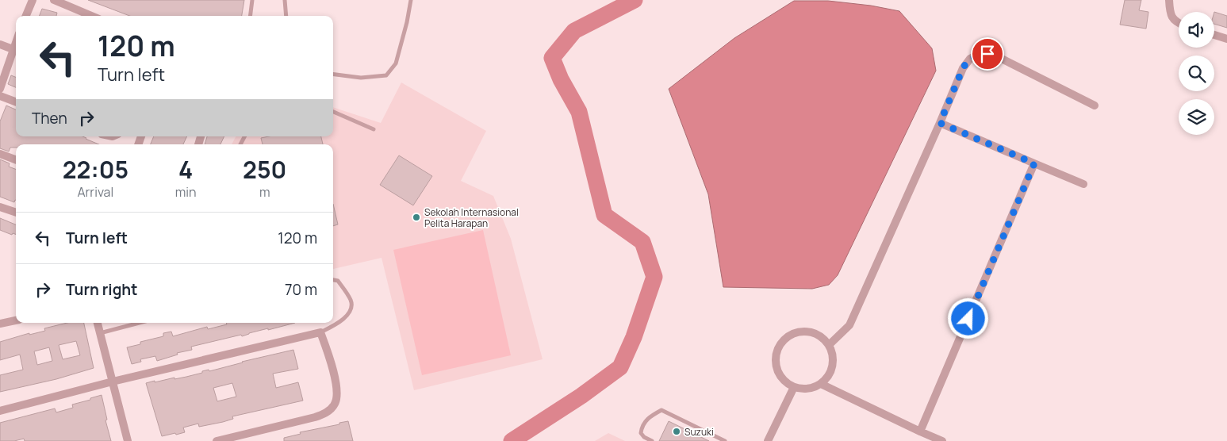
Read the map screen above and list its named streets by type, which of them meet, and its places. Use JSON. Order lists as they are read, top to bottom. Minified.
{"places":["Sekolah Internasional Pelita Harapan","Suzuki"],"page":{"turn":["120 m","Turn left"],"then":"Then","eta":["22:05","Arrival","4","min","250","m"],"list":[{"name":"Turn left","value":"120 m"},{"name":"Turn right","value":"70 m"}]}}
